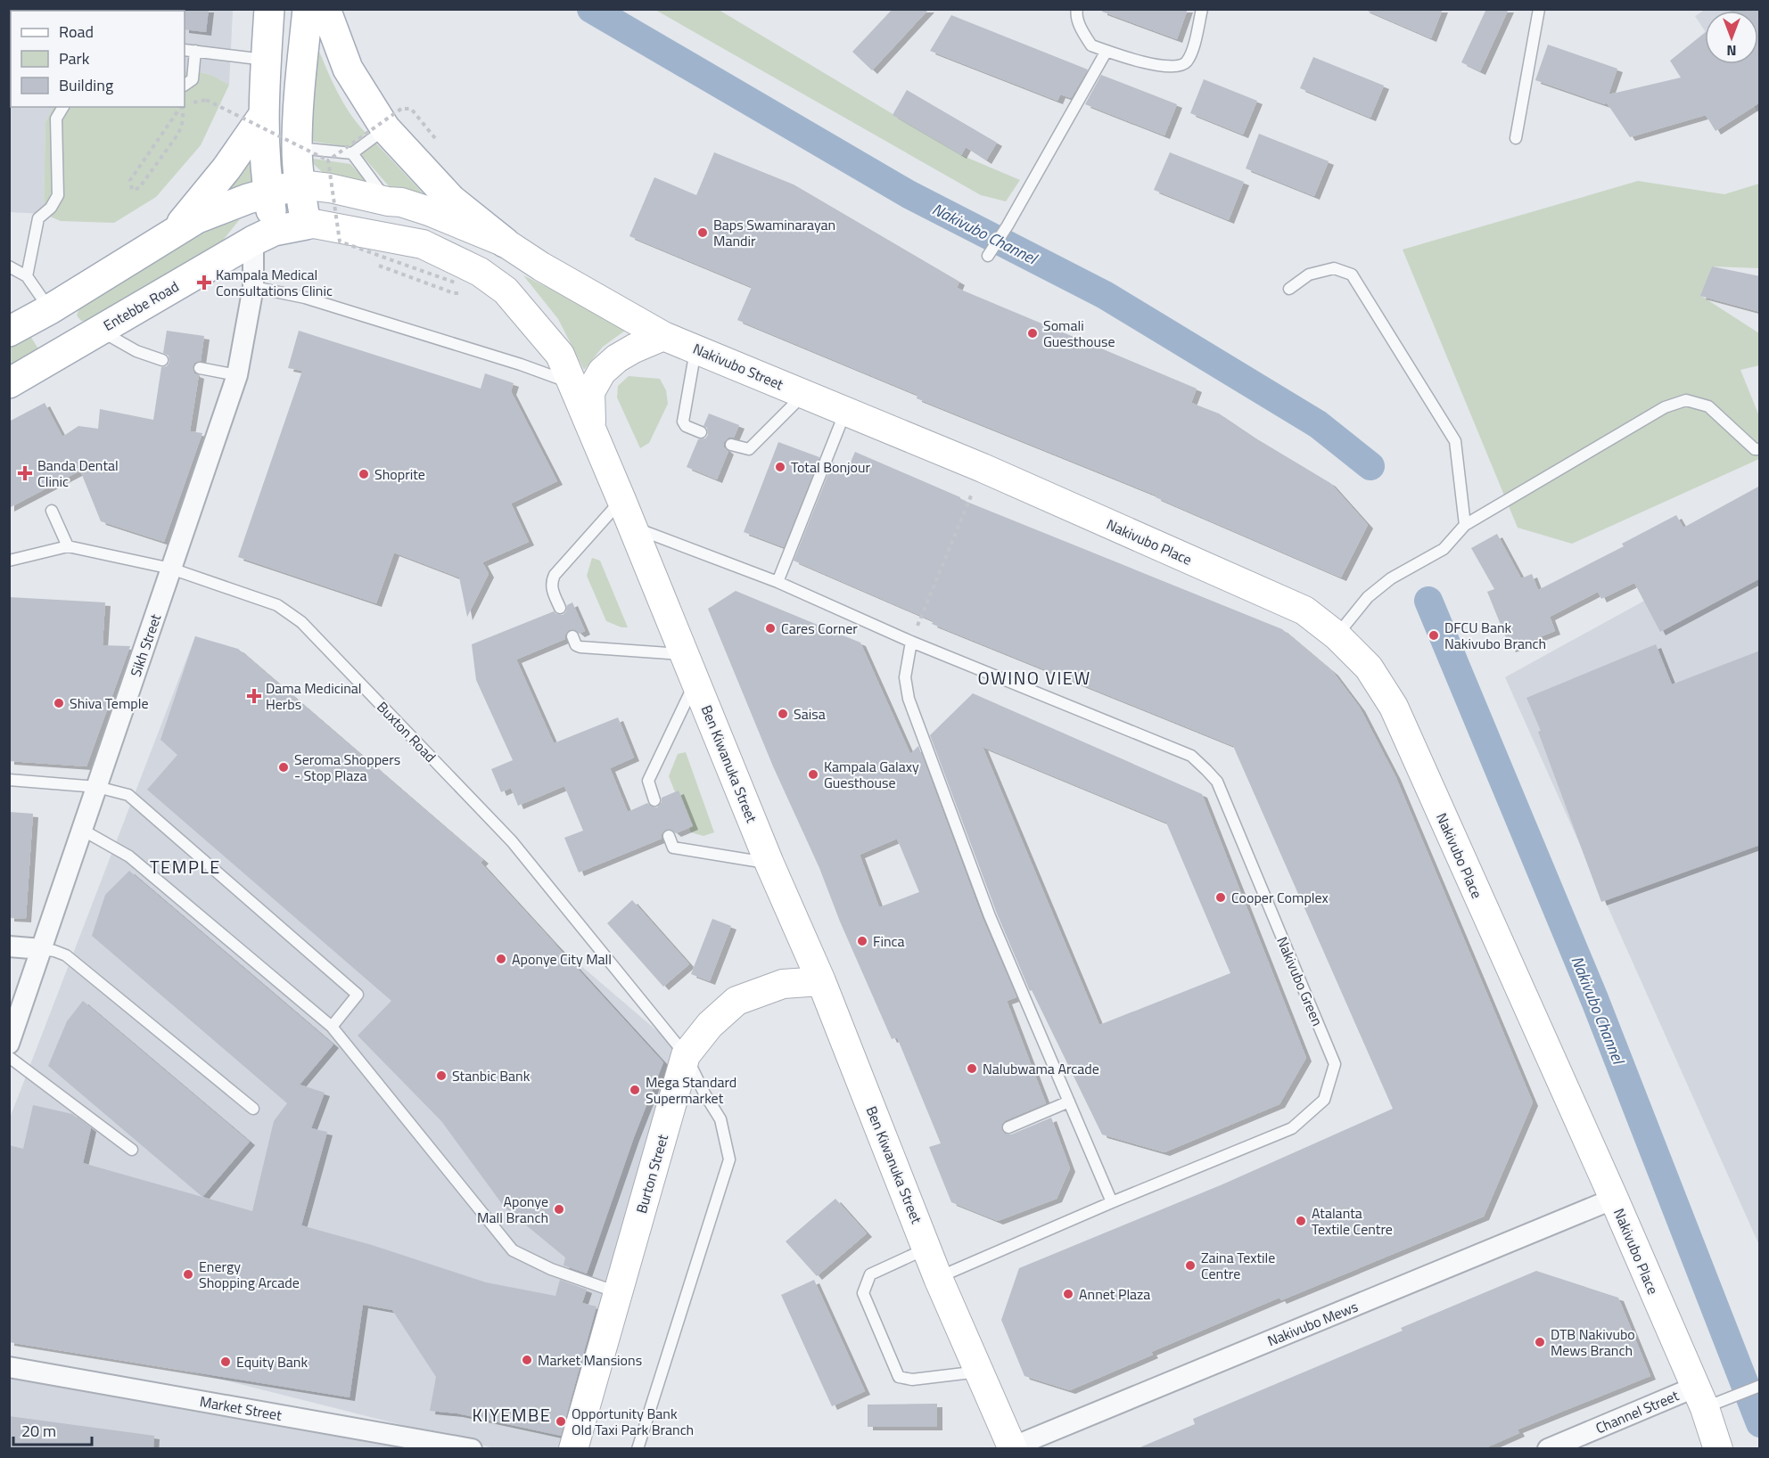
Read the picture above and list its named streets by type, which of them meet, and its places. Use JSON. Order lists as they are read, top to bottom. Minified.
{"streets":{"main road":["Entebbe Road","Nakivubo Street","Nakivubo Place","Ben Kiwanuka Street","Burton Street"],"street":["Sikh Street","Nakivubo Mews","Market Street","Channel Street"],"lane":["Buxton Road","Nakivubo Green"]},"crossings":[["Entebbe Road","Sikh Street"],["Entebbe Road","Ben Kiwanuka Street"],["Nakivubo Street","Nakivubo Place"],["Nakivubo Place","Nakivubo Mews"],["Nakivubo Place","Channel Street"],["Sikh Street","Buxton Road"],["Buxton Road","Burton Street"],["Ben Kiwanuka Street","Nakivubo Green"],["Ben Kiwanuka Street","Burton Street"],["Ben Kiwanuka Street","Nakivubo Mews"]],"districts":["OWINO VIEW","TEMPLE","KIYEMBE"],"water":["Nakivubo Channel"],"places":{"other":["Baps Swaminarayan Mandir","Somali Guesthouse","Total Bonjour","Shoprite","Cares Corner","DFCU Bank Nakivubo Branch","Shiva Temple","Saisa","Seroma Shoppers - Stop Plaza","Kampala Galaxy Guesthouse","Cooper Complex","Finca","Aponye City Mall","Nalubwama Arcade","Stanbic Bank","Mega Standard Supermarket","Aponye Mall Branch","Atalanta Textile Centre","Zaina Textile Centre","Energy Shopping Arcade","Annet Plaza","DTB Nakivubo Mews Branch","Market Mansions","Equity Bank","Opportunity Bank Old Taxi Park Branch"],"health":["Kampala Medical Consultations Clinic","Banda Dental Clinic","Dama Medicinal Herbs"]},"legend":["Road","Park","Building"],"scale_bar":"20 m","north":"bottom"}
